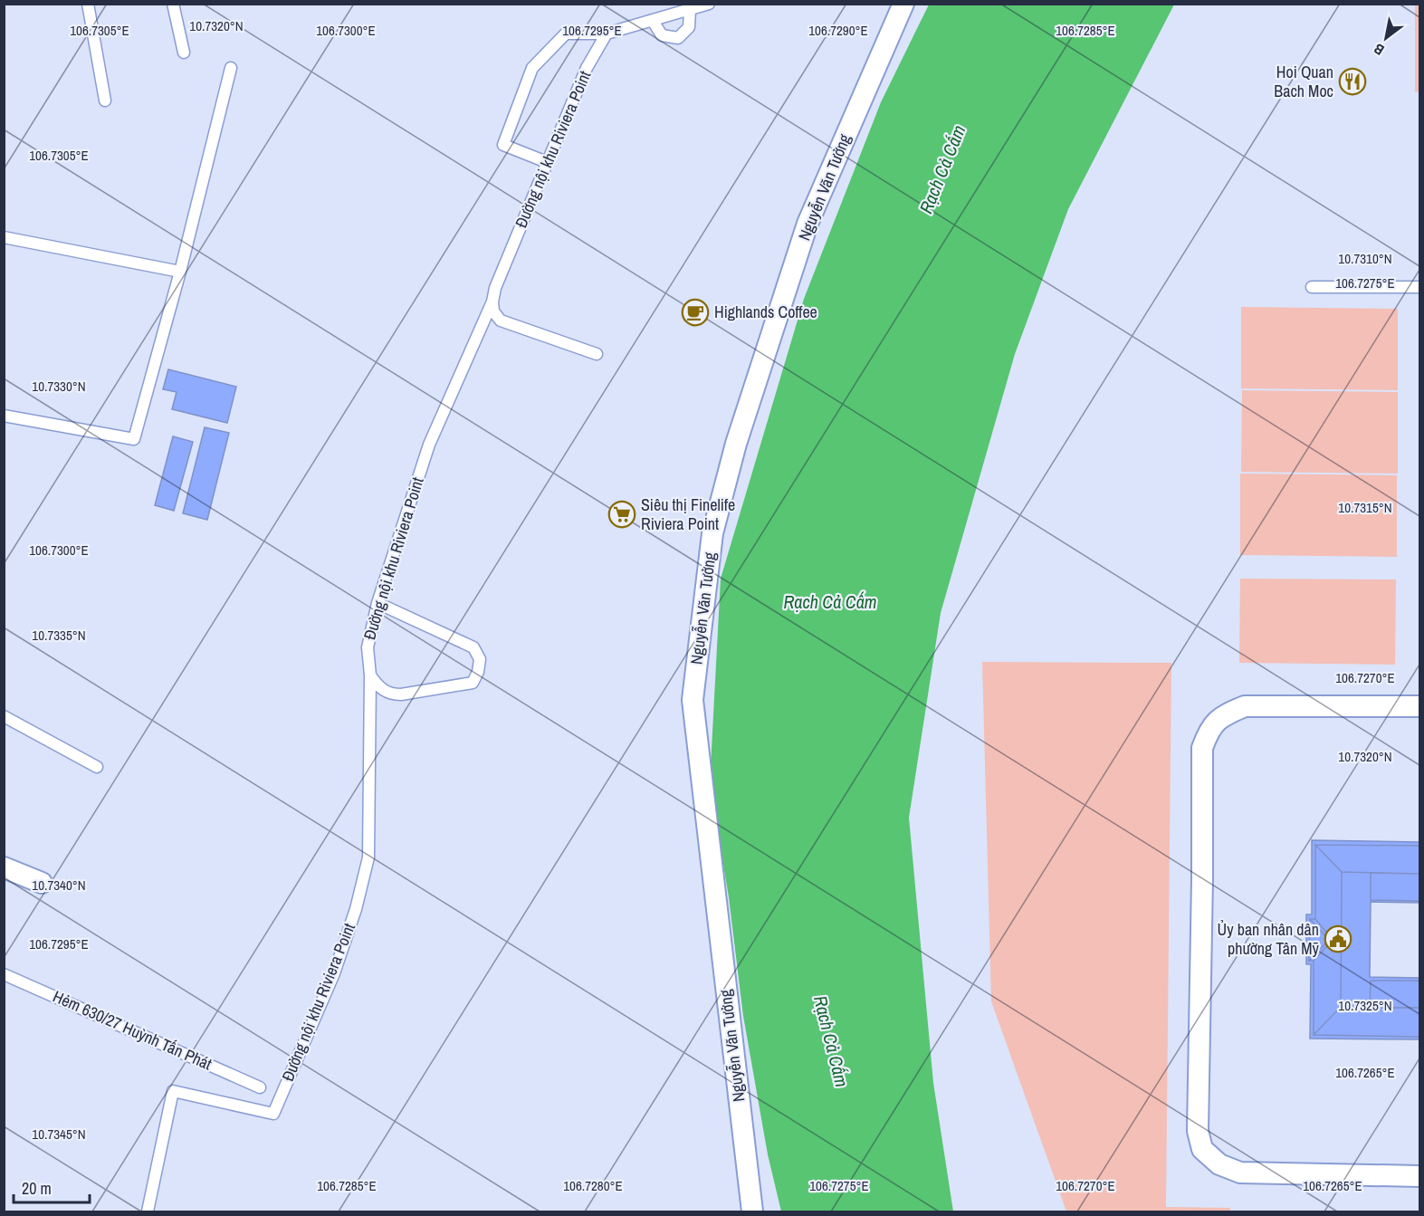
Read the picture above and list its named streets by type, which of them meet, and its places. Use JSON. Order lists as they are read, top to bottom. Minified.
{"streets":{"street":["Nguyễn Văn Tưởng"],"lane":["Đường nội khu Riviera Point","Hẻm 630/27 Huỳnh Tấn Phát"]},"water":["Rạch Cả Cấm"],"places":{"restaurant":["Hoi Quan Bach Moc"],"cafe":["Highlands Coffee"],"supermarket":["Siêu thị Finelife Riviera Point"],"public building":["Ủy ban nhân dân phường Tân Mỹ"]},"scale_bar":"20 m","north":"bottom left","coordinates":["10.7320°N","106.7305°E","106.7300°E","106.7295°E","106.7290°E","106.7285°E","10.7310°N","106.7275°E","10.7330°N","10.7315°N","10.7335°N","106.7270°E","10.7340°N","10.7325°N","106.7265°E","10.7345°N","106.7280°E"]}
